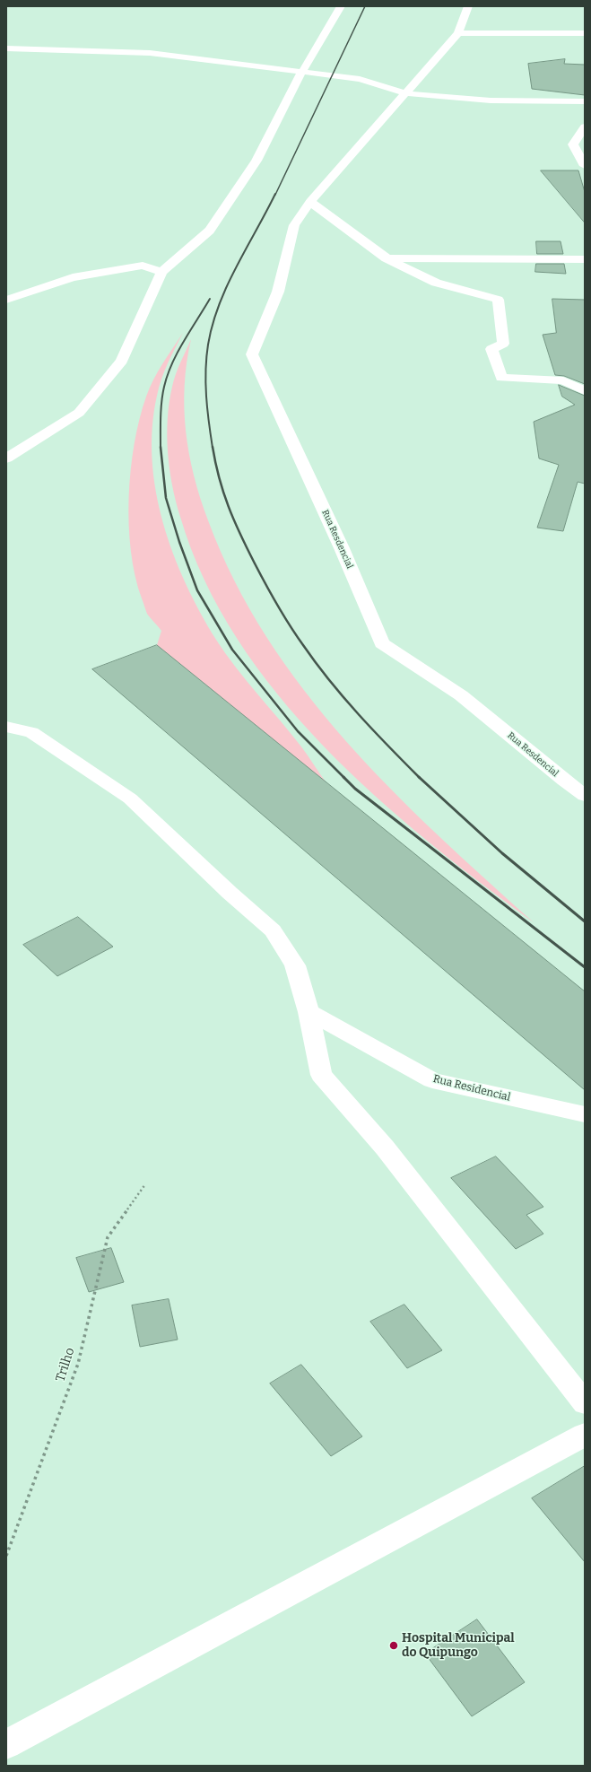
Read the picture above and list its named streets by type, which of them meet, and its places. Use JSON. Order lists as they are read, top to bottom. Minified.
{"streets":{"street":["Rua Resdencial","Rua Residencial"],"path":["Trilho"]},"places":["Hospital Municipal do Quipungo"]}
